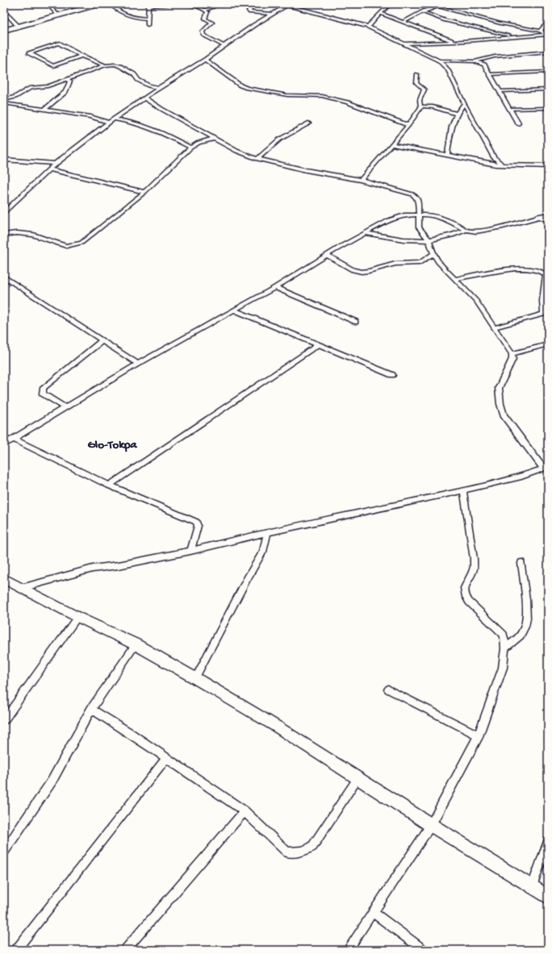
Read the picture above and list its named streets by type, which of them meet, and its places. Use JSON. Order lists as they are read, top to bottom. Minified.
{"districts":["Glo-Tokpa"]}
